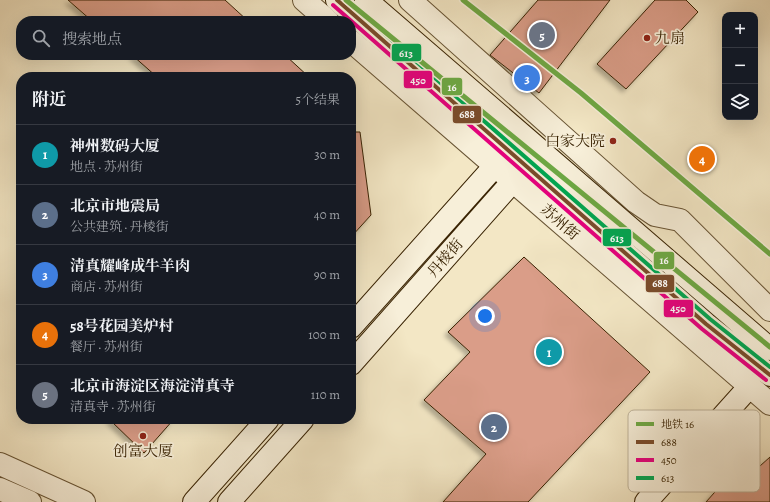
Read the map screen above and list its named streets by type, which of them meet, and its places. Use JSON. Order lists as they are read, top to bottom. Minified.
{"streets":{"main road":["苏州街","丹棱街"]},"crossings":[["苏州街","丹棱街"]],"places":["九扇","白家大院","创富大厦"],"lines":["metro line 16","transit line 688","transit line 613","transit line 450"],"legend":["地铁 16","688","450","613"],"page":{"map_buttons":["+","−"],"search":"搜索地点","pins":["5","3","4","1","2"],"heading":["附近","5个结果"],"list":[{"mark":"1","name":"神州数码大厦","note":"地点 · 苏州街","value":"30 m"},{"mark":"2","name":"北京市地震局","note":"公共建筑 · 丹棱街","value":"40 m"},{"mark":"3","name":"清真耀峰成牛羊肉","note":"商店 · 苏州街","value":"90 m"},{"mark":"4","name":"58号花园美炉村","note":"餐厅 · 苏州街","value":"100 m"},{"mark":"5","name":"北京市海淀区海淀清真寺","note":"清真寺 · 苏州街","value":"110 m"}]}}
